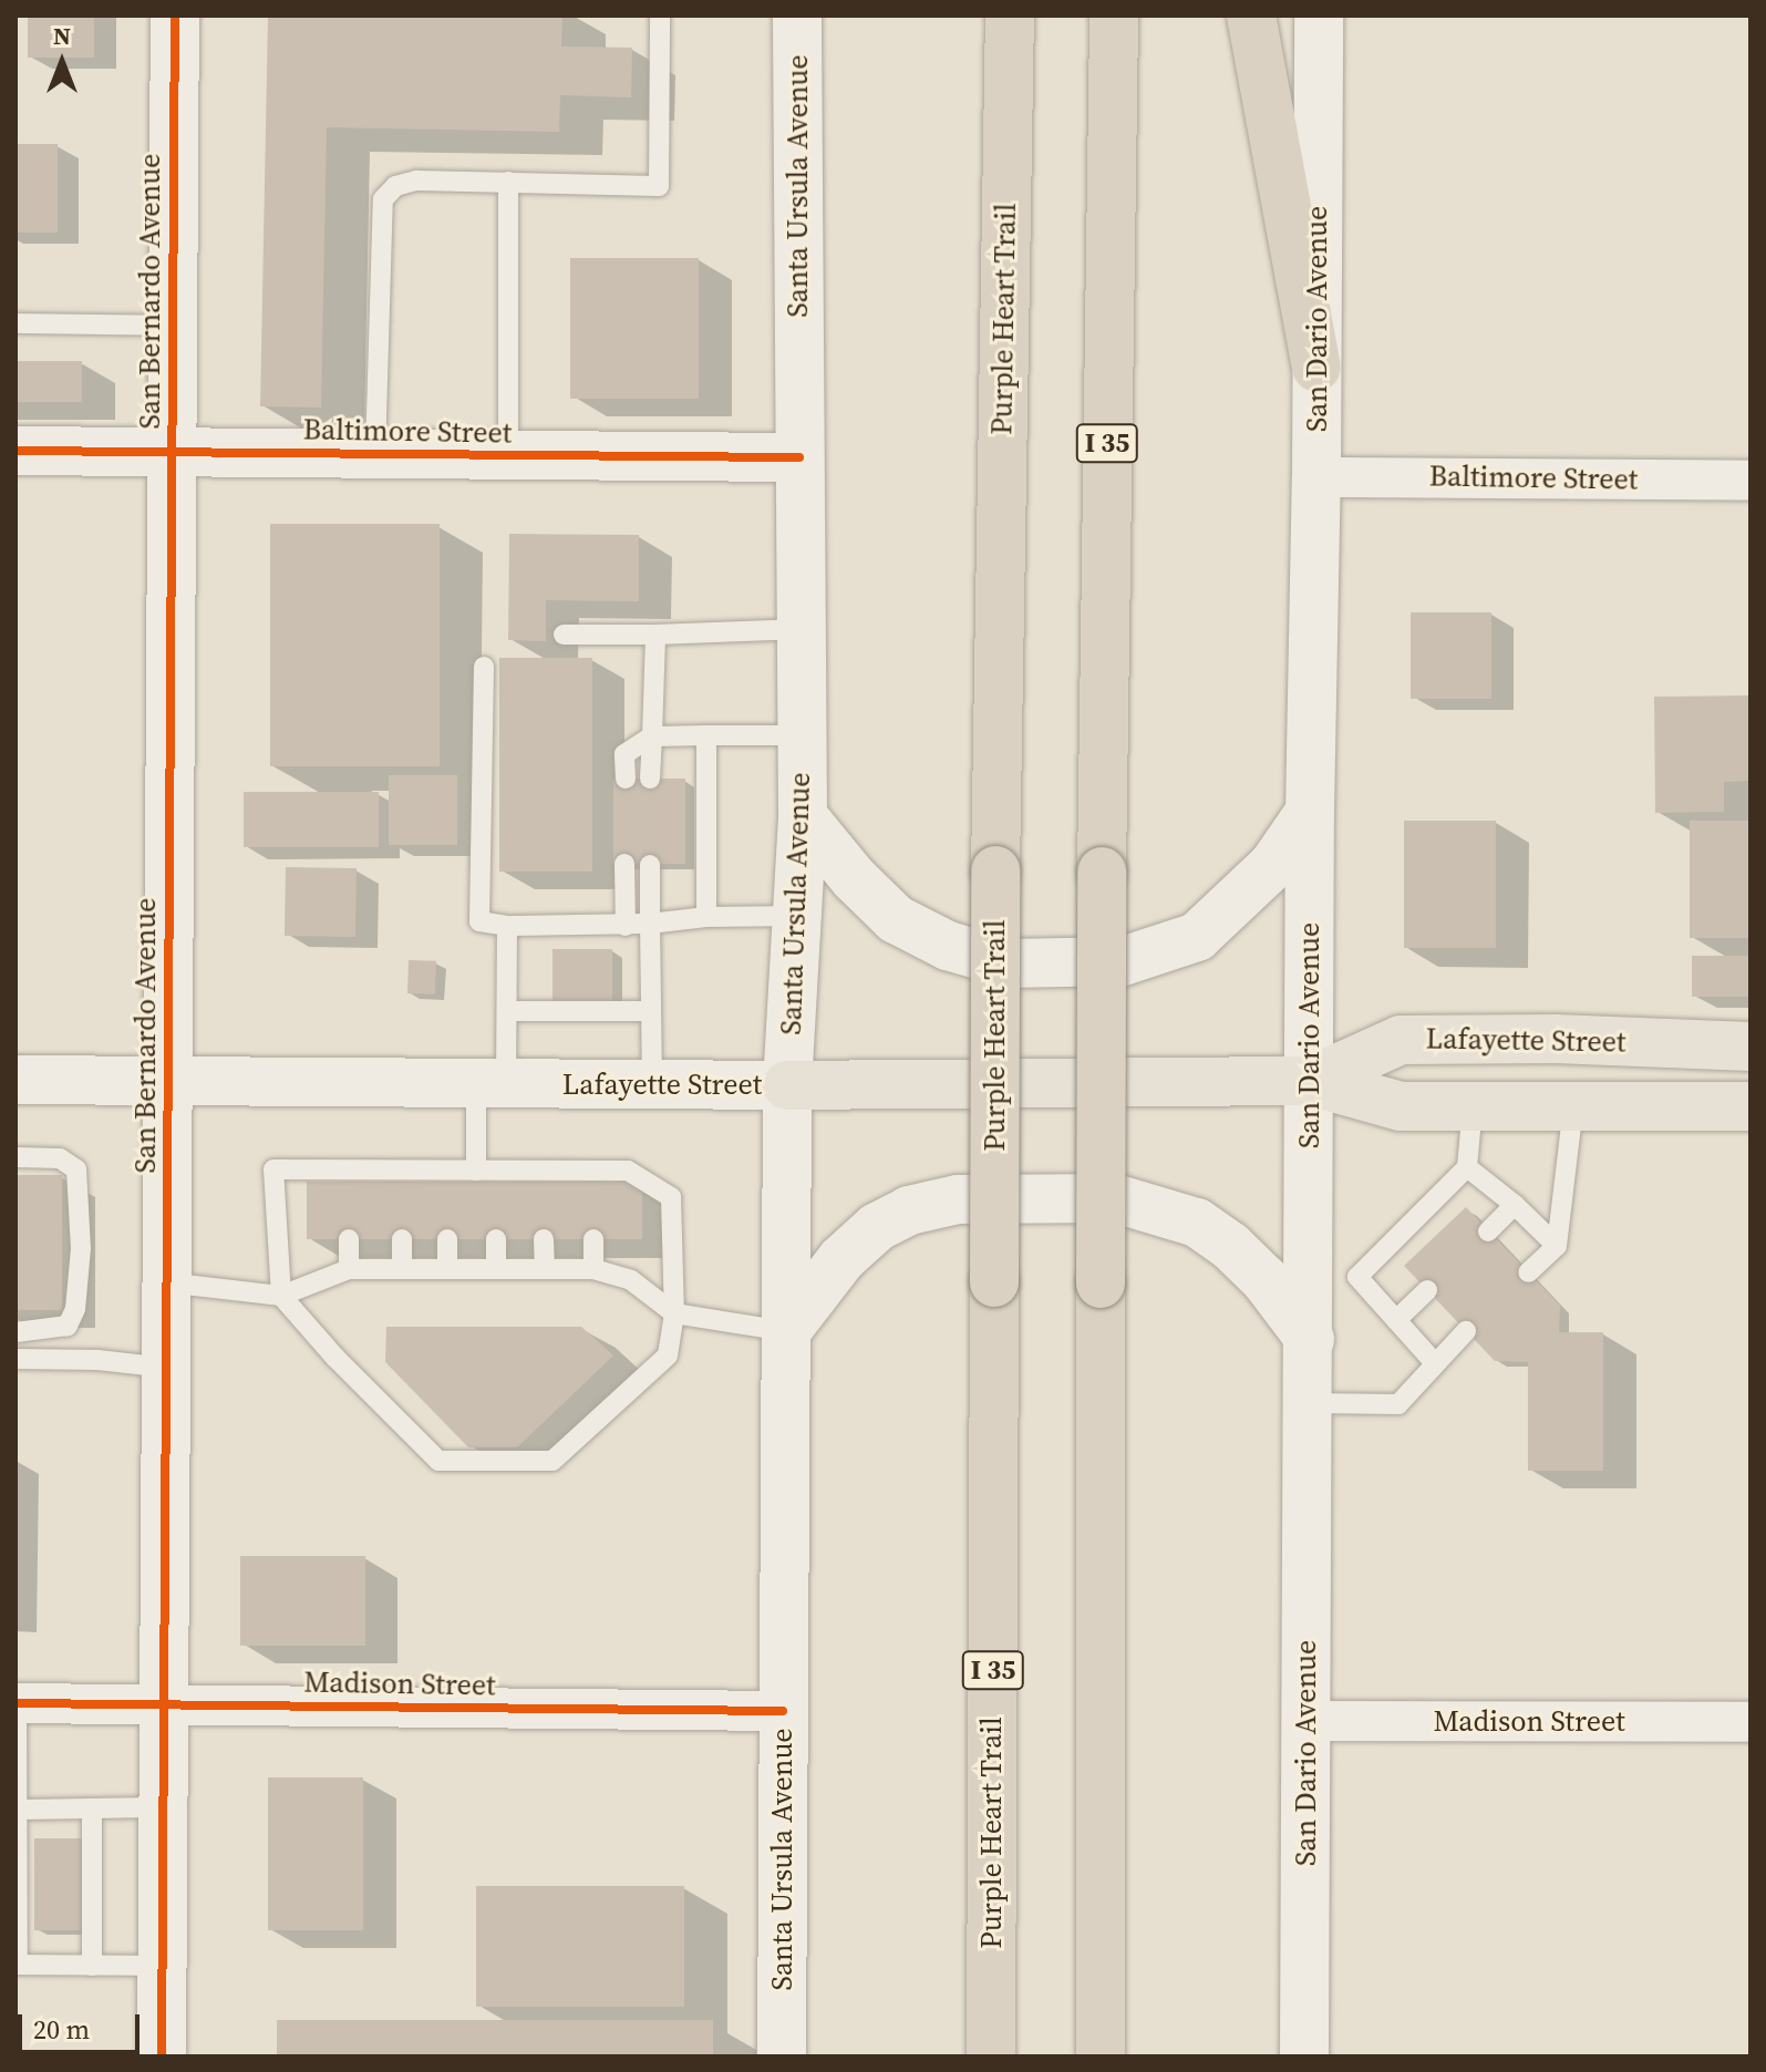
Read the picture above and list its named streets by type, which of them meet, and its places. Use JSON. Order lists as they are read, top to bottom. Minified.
{"streets":{"highway":["Purple Heart Trail","I 35"],"main road":["Santa Ursula Avenue","San Bernardo Avenue","San Dario Avenue","Baltimore Street","Lafayette Street"],"street":["Madison Street"]},"crossings":[["Santa Ursula Avenue","Baltimore Street"],["Santa Ursula Avenue","Lafayette Street"],["Santa Ursula Avenue","Madison Street"],["San Bernardo Avenue","Baltimore Street"],["San Bernardo Avenue","Lafayette Street"],["San Bernardo Avenue","Madison Street"],["San Dario Avenue","Baltimore Street"],["San Dario Avenue","Lafayette Street"],["San Dario Avenue","Madison Street"]],"scale_bar":"20 m","north":"top"}
